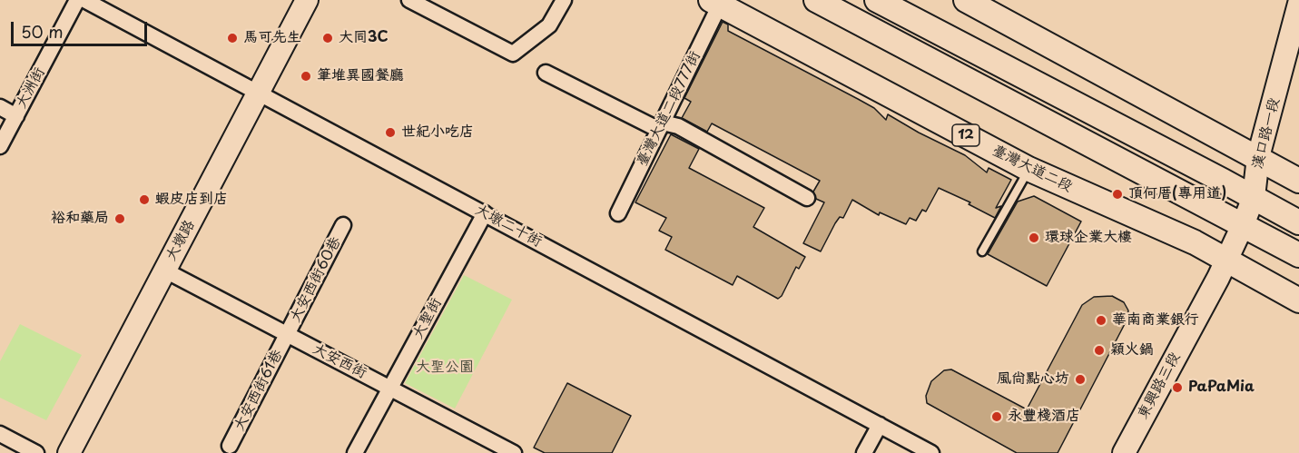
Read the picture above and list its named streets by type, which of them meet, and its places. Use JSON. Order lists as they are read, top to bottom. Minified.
{"streets":{"main road":["12","臺灣大道二段"],"street":["大洲街","臺灣大道二段777街","漢口路一段","大墩二十街","大墩路","大安西街60巷","大聖街","大安西街","東興路三段","大安西街61巷"]},"crossings":[["臺灣大道二段777街","臺灣大道二段"],["漢口路一段","臺灣大道二段"],["漢口路一段","東興路三段"],["臺灣大道二段","東興路三段"],["大墩二十街","大墩路"],["大墩二十街","大聖街"],["大墩路","大安西街"],["大安西街60巷","大安西街"],["大安西街60巷","大安西街61巷"],["大聖街","大安西街"],["大安西街","大安西街61巷"]],"parks":["大聖公園"],"places":["馬可先生","大同3C","筆堆異國餐廳","世紀小吃店","頂何厝(專用道)","蝦皮店到店","裕和藥局","環球企業大樓","華南商業銀行","穎火鍋","風尚點心坊","PaPaMia","永豐棧酒店"],"scale_bar":"50 m"}
